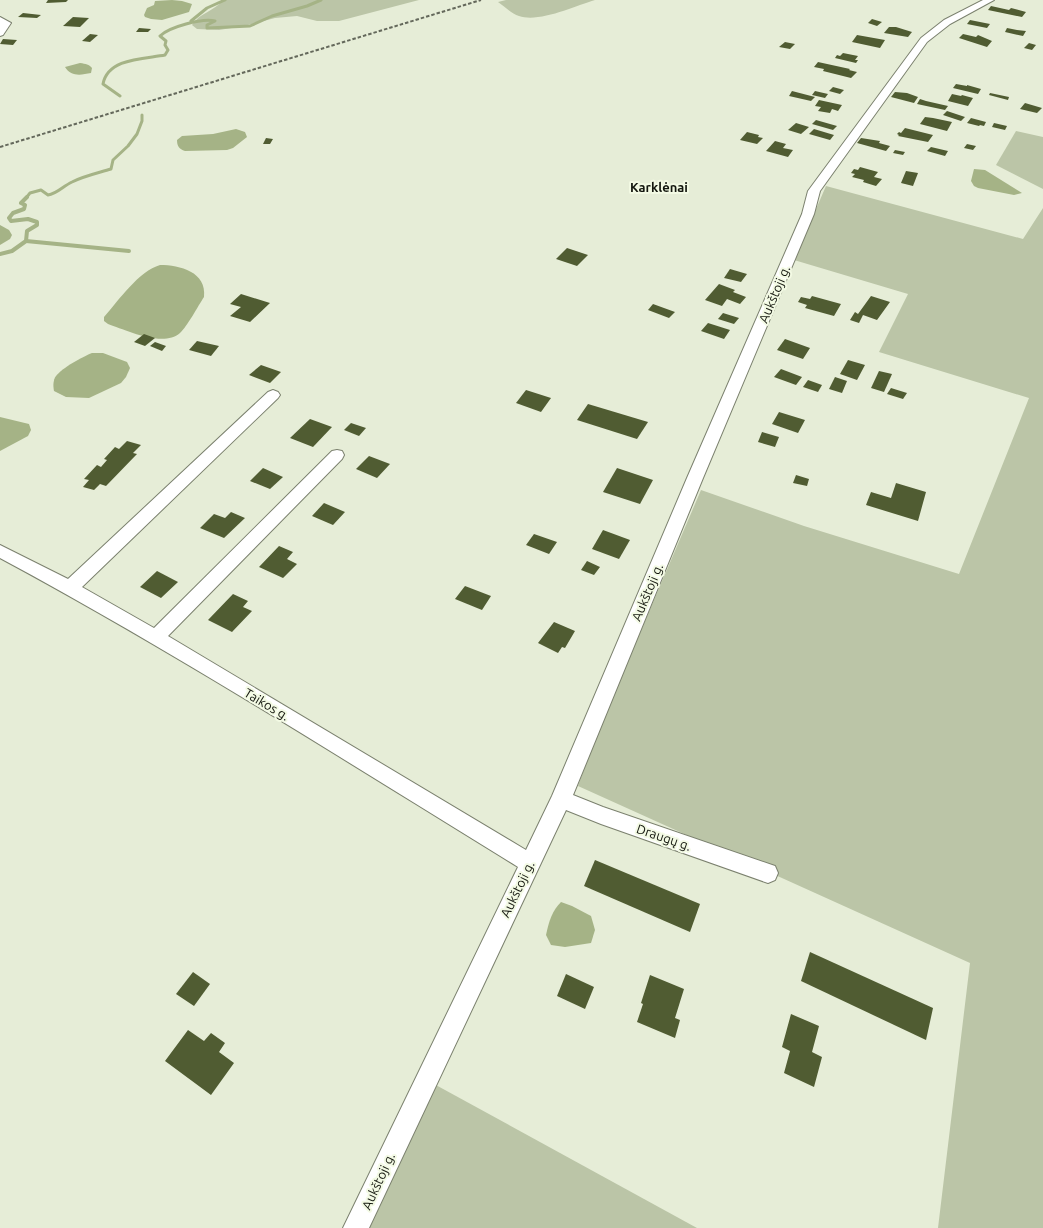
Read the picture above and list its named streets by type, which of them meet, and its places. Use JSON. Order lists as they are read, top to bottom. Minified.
{"streets":{"street":["Aukštoji g.","Taikos g.","Draugų g."]},"crossings":[["Aukštoji g.","Taikos g."],["Aukštoji g.","Draugų g."]],"districts":["Karklėnai"]}
